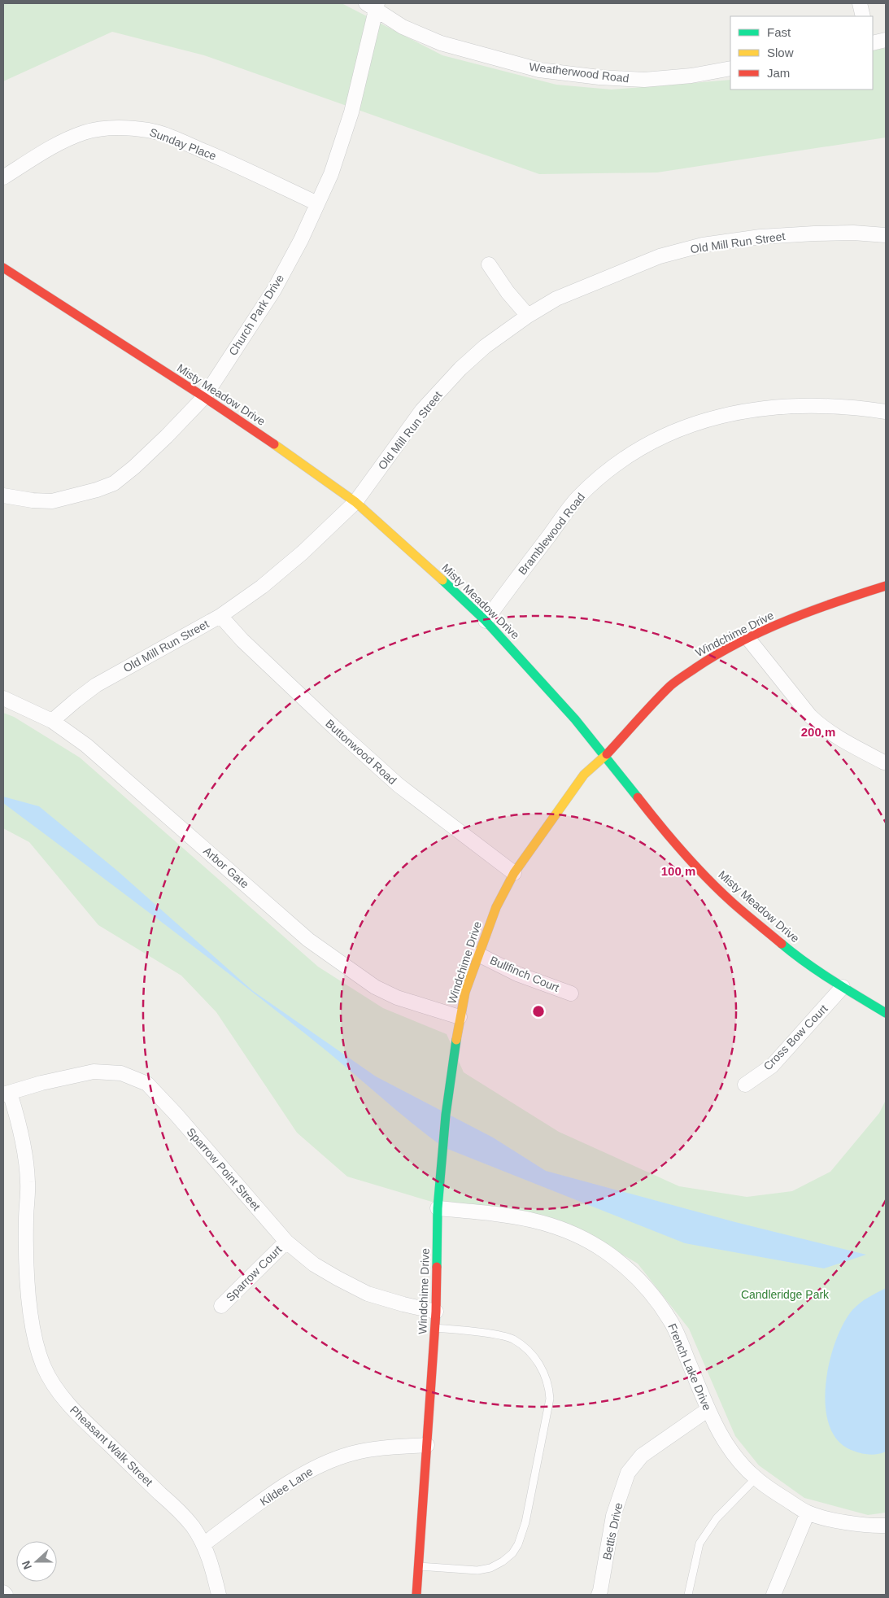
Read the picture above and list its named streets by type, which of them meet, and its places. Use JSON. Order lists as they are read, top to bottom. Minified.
{"streets":{"street":["Weatherwood Road","Sunday Place","Old Mill Run Street","Church Park Drive","Misty Meadow Drive","Bramblewood Road","Windchime Drive","Buttonwood Road","Arbor Gate","Bullfinch Court","Cross Bow Court","Sparrow Point Street","Sparrow Court","French Lake Drive","Pheasant Walk Street","Kildee Lane","Bettis Drive"]},"crossings":[["Weatherwood Road","Church Park Drive"],["Sunday Place","Church Park Drive"],["Old Mill Run Street","Misty Meadow Drive"],["Old Mill Run Street","Buttonwood Road"],["Old Mill Run Street","Arbor Gate"],["Church Park Drive","Misty Meadow Drive"],["Misty Meadow Drive","Bramblewood Road"],["Misty Meadow Drive","Windchime Drive"],["Misty Meadow Drive","Cross Bow Court"],["Windchime Drive","Buttonwood Road"],["Windchime Drive","Arbor Gate"],["Windchime Drive","Bullfinch Court"],["Windchime Drive","Sparrow Point Street"],["Windchime Drive","French Lake Drive"],["Windchime Drive","Kildee Lane"],["Sparrow Point Street","Sparrow Court"],["Sparrow Point Street","Pheasant Walk Street"],["French Lake Drive","Bettis Drive"],["Pheasant Walk Street","Kildee Lane"]],"parks":["Candleridge Park"],"legend":["Fast","Slow","Jam"],"north":"left","rings":["200 m","100 m"]}
